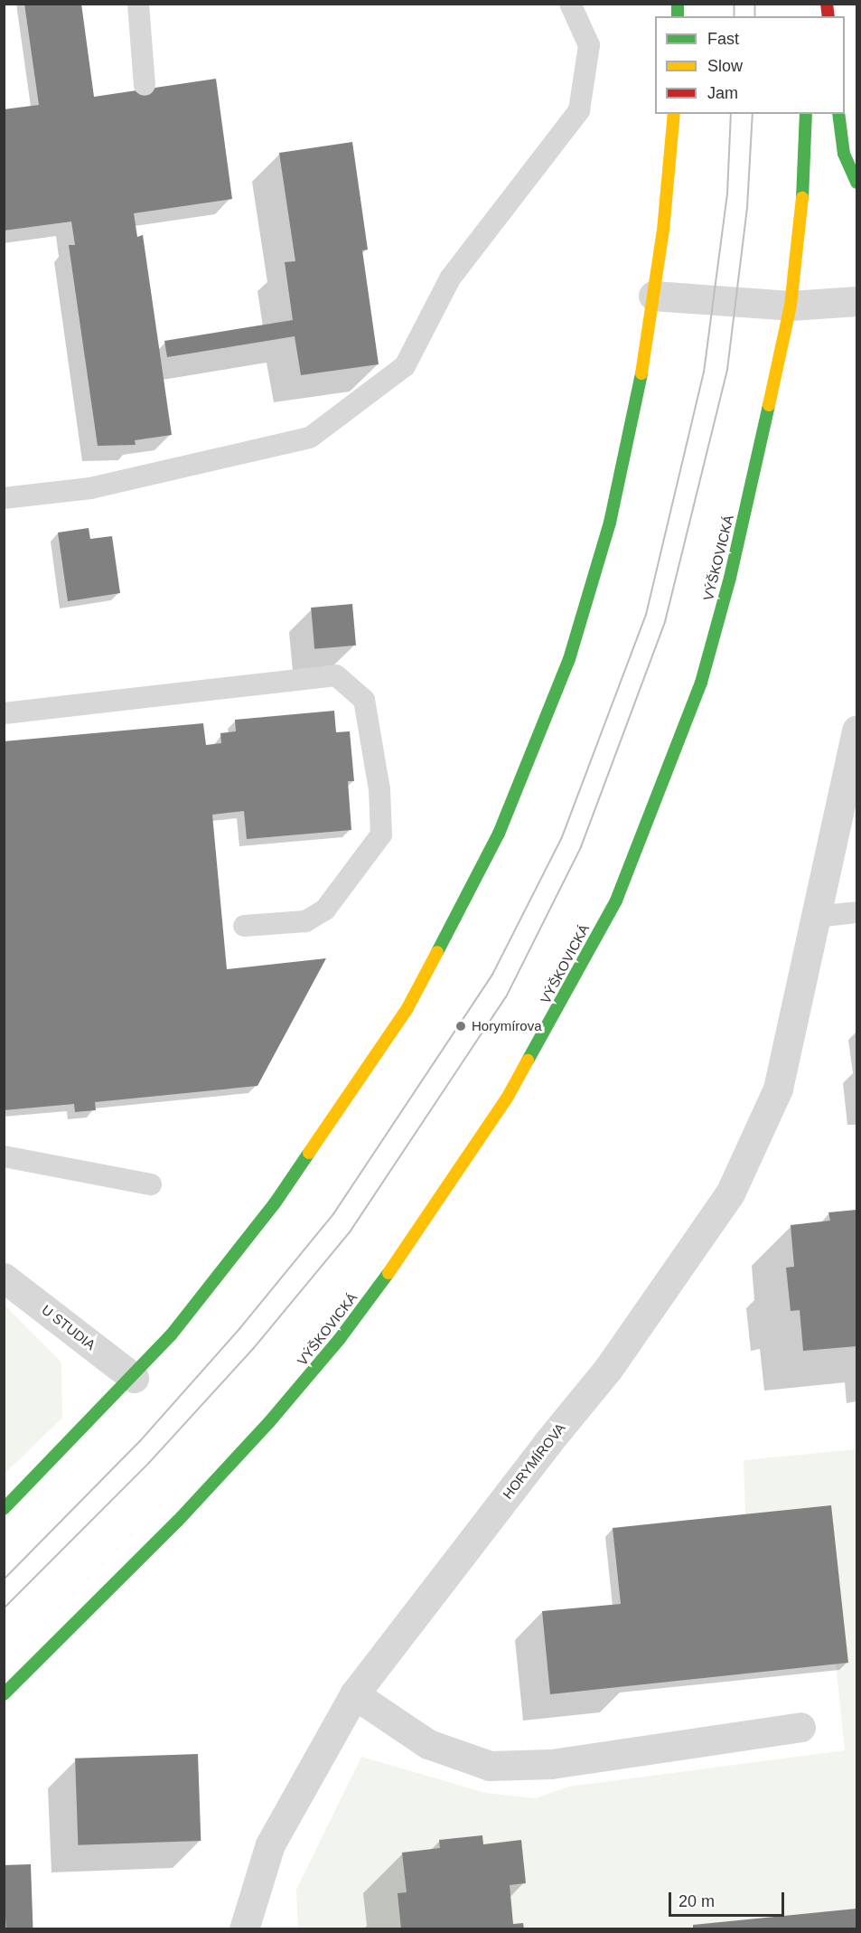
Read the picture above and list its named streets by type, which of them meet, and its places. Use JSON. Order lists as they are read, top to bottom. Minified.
{"streets":{"street":["VÝŠKOVICKÁ","U STUDIA","HORYMÍROVA"]},"places":["Horymírova"],"legend":["Fast","Slow","Jam"],"scale_bar":"20 m"}
